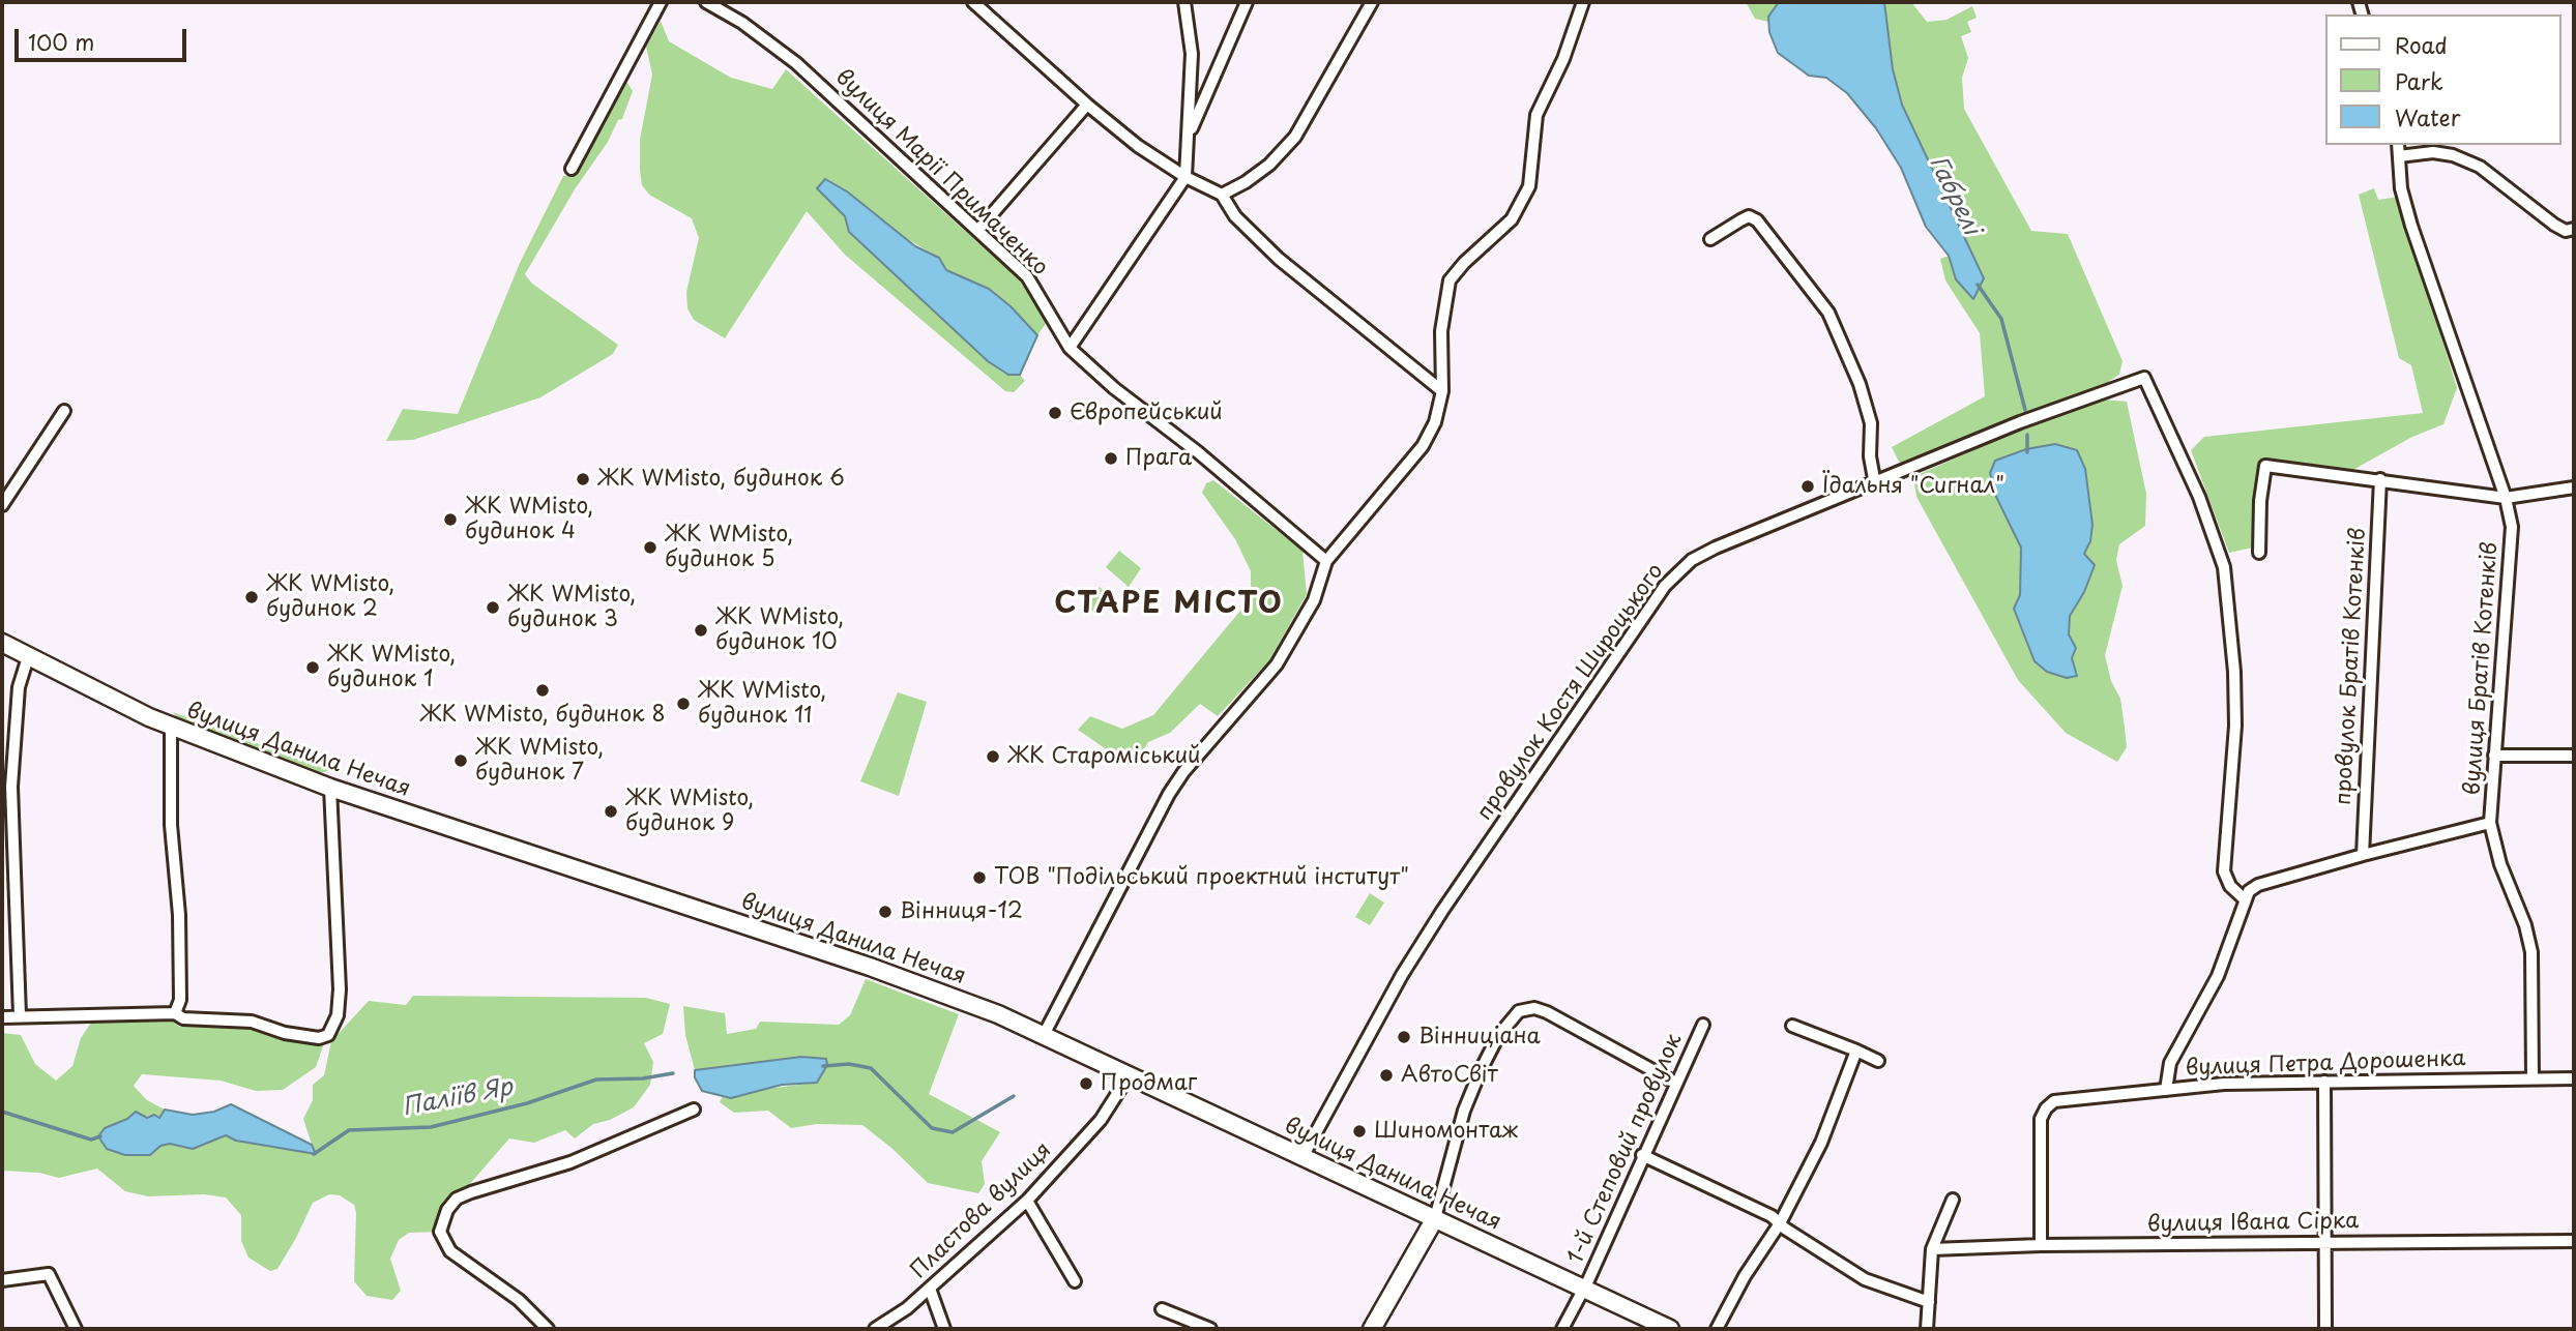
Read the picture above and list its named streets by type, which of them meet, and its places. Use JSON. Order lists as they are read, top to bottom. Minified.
{"streets":{"main road":["вулиця Данила Нечая"],"street":["вулиця Марії Примаченко","провулок Братів Котенків","вулиця Братів Котенків","провулок Костя Широцького","вулиця Петра Дорошенка","1-й Степовий провулок","Пластова вулиця","вулиця Івана Сірка"]},"crossings":[["вулиця Братів Котенків","вулиця Петра Дорошенка"],["провулок Костя Широцького","вулиця Данила Нечая"],["вулиця Данила Нечая","1-й Степовий провулок"],["вулиця Данила Нечая","Пластова вулиця"],["вулиця Петра Дорошенка","вулиця Івана Сірка"]],"districts":["СТАРЕ МІСТО"],"water":["Габрелі","Паліїв Яр"],"places":["Європейський","Прага","ЖК WMisto, будинок 6","Їдальня \"Сигнал\"","ЖК WMisto, будинок 4","ЖК WMisto, будинок 5","ЖК WMisto, будинок 2","ЖК WMisto, будинок 3","ЖК WMisto, будинок 10","ЖК WMisto, будинок 1","ЖК WMisto, будинок 8","ЖК WMisto, будинок 11","ЖК Староміський","ЖК WMisto, будинок 7","ЖК WMisto, будинок 9","ТОВ \"Подільський проектний інститут\"","Вінниця-12","Вінниціана","АвтоСвіт","Продмаг","Шиномонтаж"],"legend":["Road","Park","Water"],"scale_bar":"100 m"}
